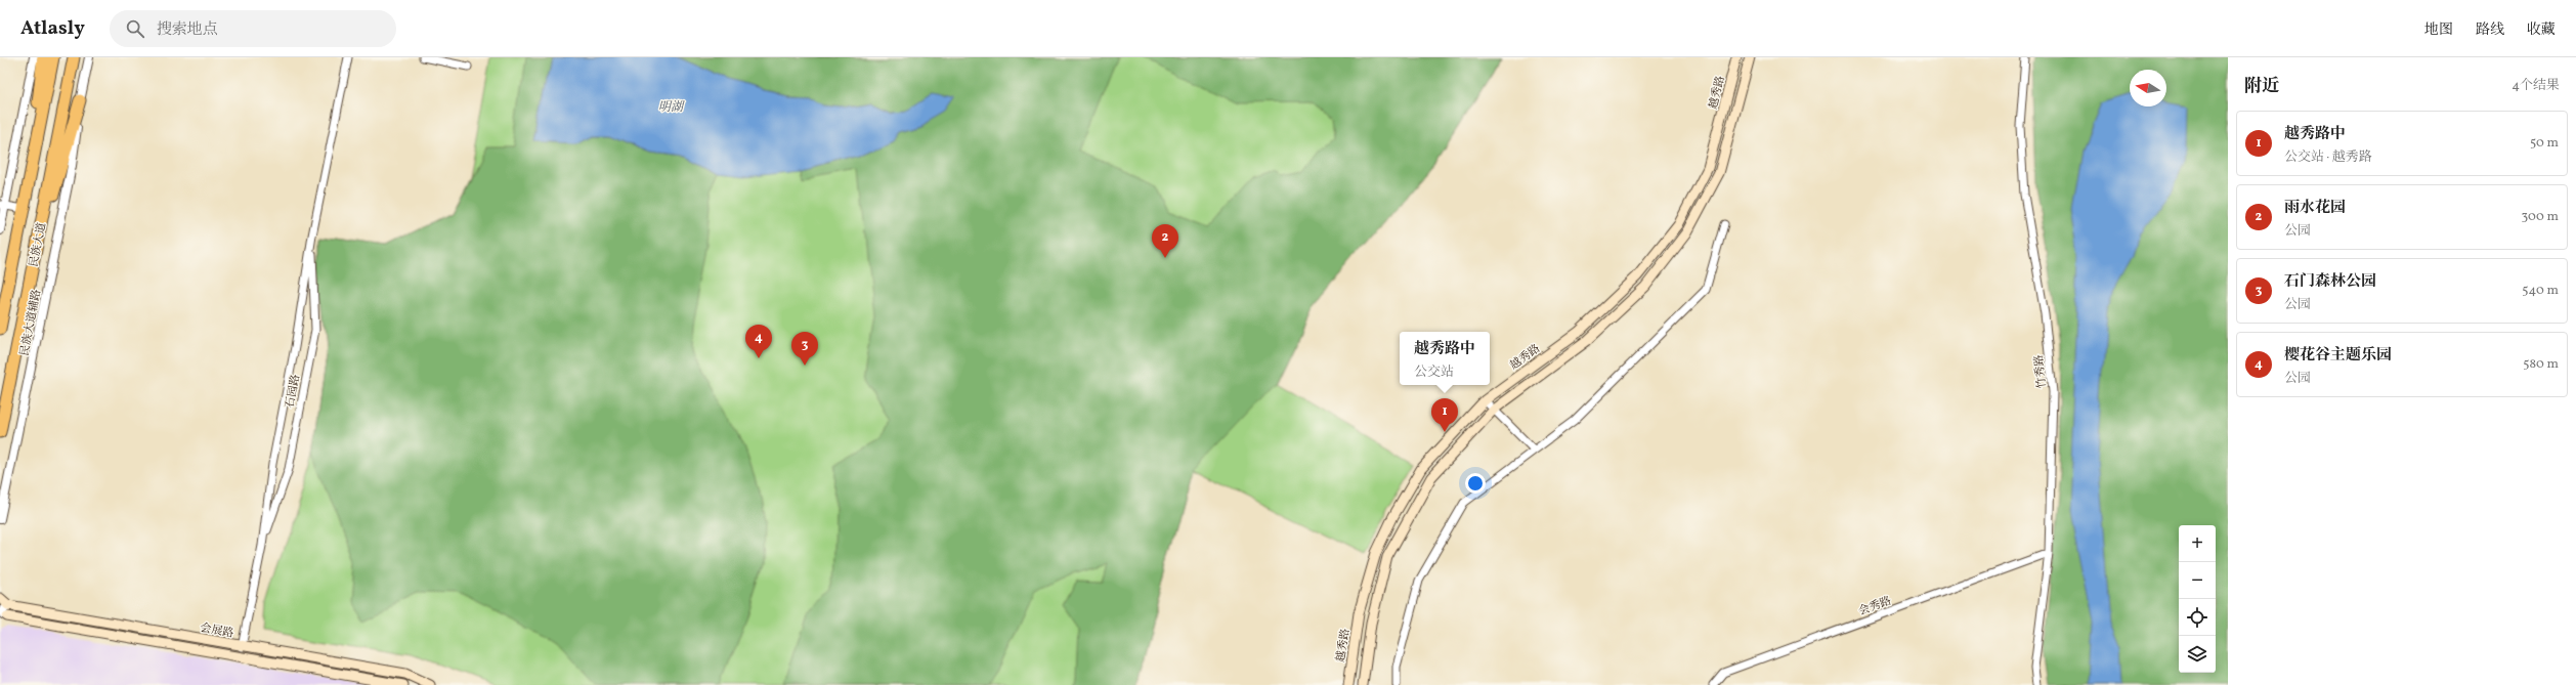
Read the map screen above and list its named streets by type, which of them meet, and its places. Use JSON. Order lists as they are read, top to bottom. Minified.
{"streets":{"highway":["民族大道"],"main road":["越秀路","会展路"],"street":["民族大道辅路","竹秀路","石园路","会秀路"]},"crossings":[["竹秀路","会秀路"],["石园路","会展路"]],"water":["明湖"],"north":"left","page":{"header":"Atlasly","search":"搜索地点","nav":["地图","路线","收藏"],"heading":["附近","4个结果"],"list":[{"mark":"1","name":"越秀路中","note":"公交站 · 越秀路","value":"50 m"},{"mark":"2","name":"雨水花园","note":"公园","value":"300 m"},{"mark":"3","name":"石门森林公园","note":"公园","value":"540 m"},{"mark":"4","name":"樱花谷主题乐园","note":"公园","value":"580 m"}],"pins":["2","4","3","1"],"popup":["越秀路中","公交站"],"map_buttons":["+","−"]}}
